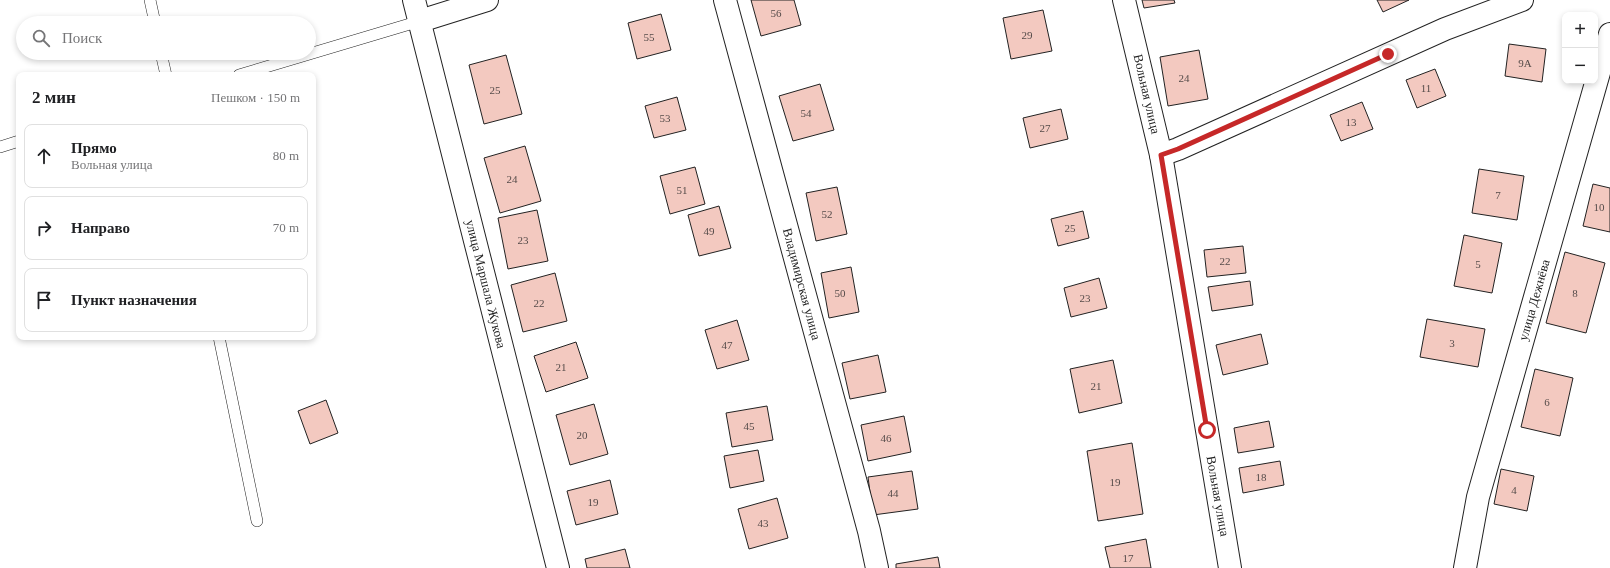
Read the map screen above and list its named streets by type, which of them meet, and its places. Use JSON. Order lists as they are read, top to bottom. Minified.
{"streets":{"street":["Вольная улица","улица Маршала Жукова","Владимирская улица","улица Дежнёва"]},"house_numbers":["56","29","55","9А","24","11","25","54","53","13","27","24","51","7","10","52","25","49","23","22","5","50","8","23","22","3","47","21","21","6","45","20","46","18","19","4","44","19","43","17"],"page":{"map_buttons":["+","−"],"search":"Поиск","heading":["2 мин","Пешком · 150 m"],"list":[["Прямо","Вольная улица","80 m"],["Направо","70 m"],"Пункт назначения"]}}
